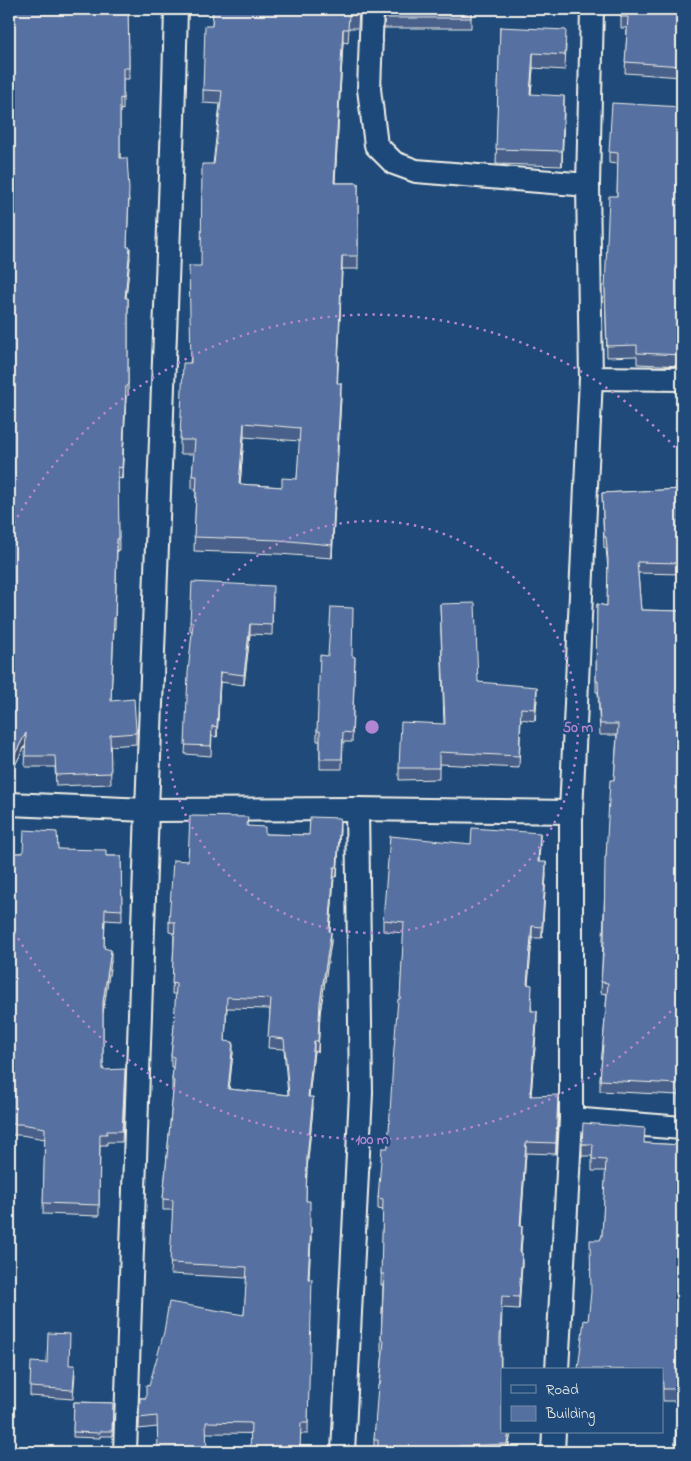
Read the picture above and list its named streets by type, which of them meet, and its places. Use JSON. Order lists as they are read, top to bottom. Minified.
{"legend":["Road","Building"],"rings":["50 m","100 m"]}
